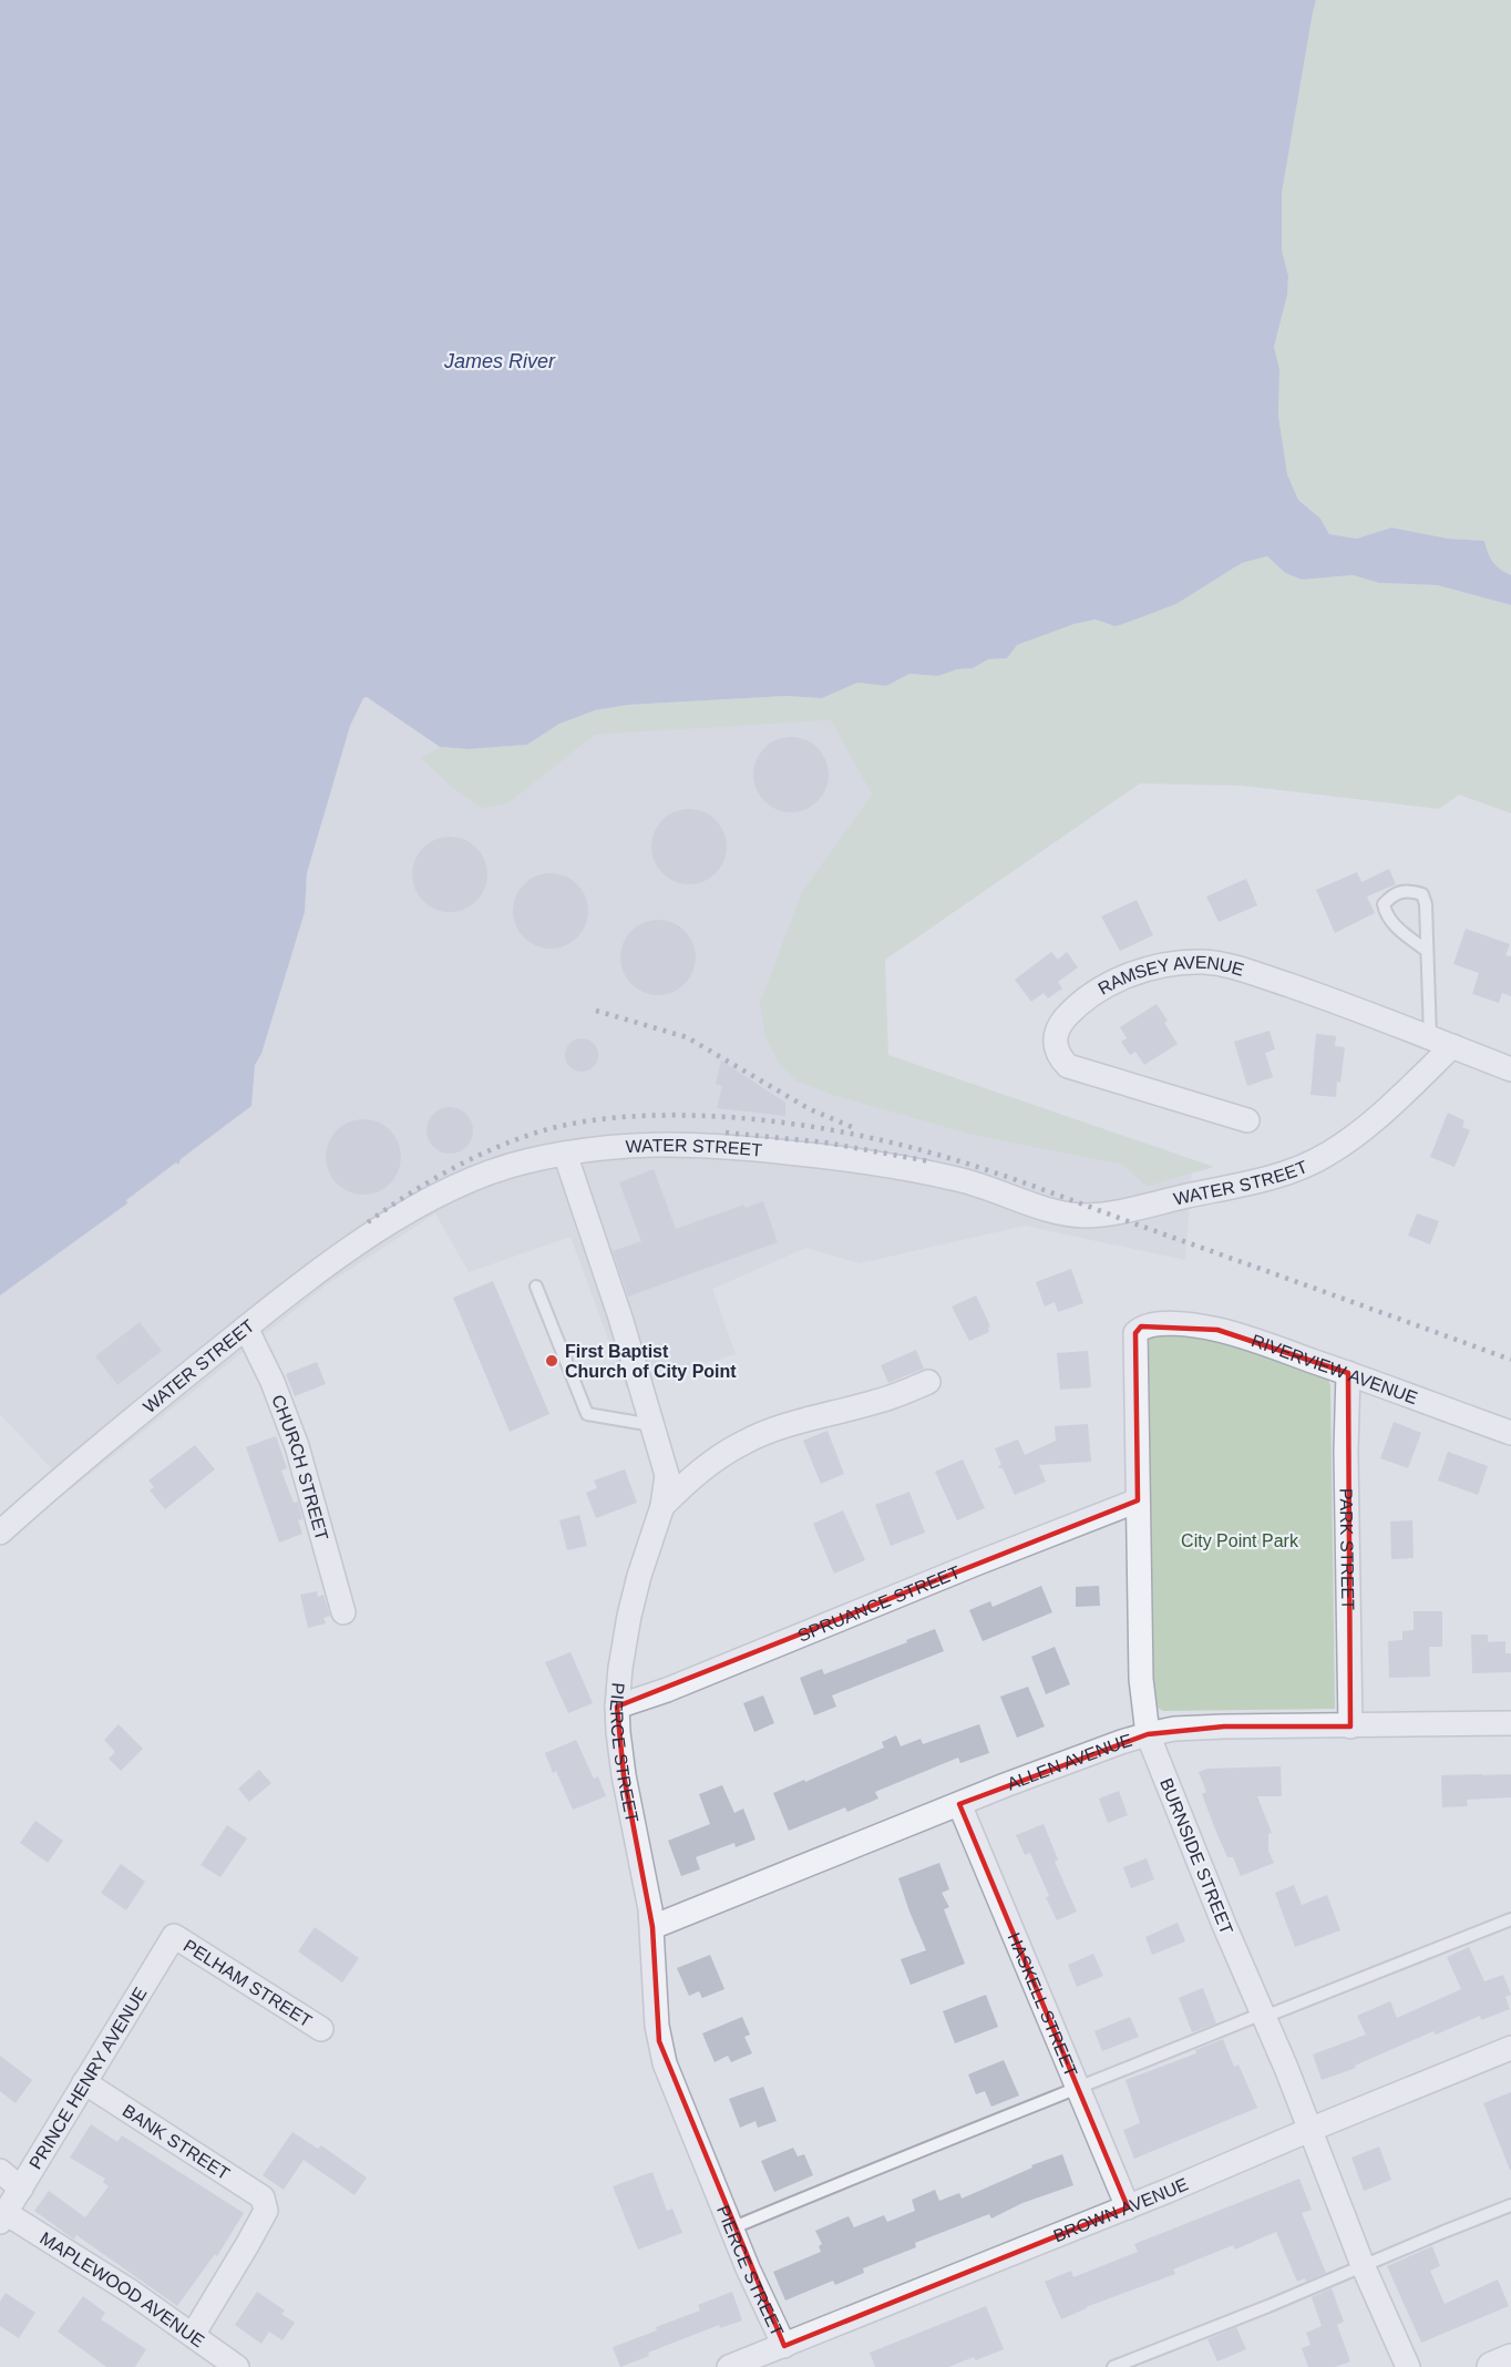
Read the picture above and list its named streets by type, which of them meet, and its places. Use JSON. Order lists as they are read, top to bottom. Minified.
{"streets":{"street":["RAMSEY AVENUE","WATER STREET","RIVERVIEW AVENUE","CHURCH STREET","PARK STREET","SPRUANCE STREET","PIERCE STREET","ALLEN AVENUE","BURNSIDE STREET","PELHAM STREET","HASKELL STREET","PRINCE HENRY AVENUE","BANK STREET","BROWN AVENUE","MAPLEWOOD AVENUE"]},"crossings":[["RAMSEY AVENUE","WATER STREET"],["WATER STREET","CHURCH STREET"],["WATER STREET","PIERCE STREET"],["RIVERVIEW AVENUE","PARK STREET"],["RIVERVIEW AVENUE","BURNSIDE STREET"],["PARK STREET","ALLEN AVENUE"],["SPRUANCE STREET","PIERCE STREET"],["SPRUANCE STREET","BURNSIDE STREET"],["PIERCE STREET","ALLEN AVENUE"],["PIERCE STREET","BROWN AVENUE"],["ALLEN AVENUE","BURNSIDE STREET"],["ALLEN AVENUE","HASKELL STREET"],["BURNSIDE STREET","BROWN AVENUE"],["PELHAM STREET","PRINCE HENRY AVENUE"],["HASKELL STREET","BROWN AVENUE"],["PRINCE HENRY AVENUE","BANK STREET"],["PRINCE HENRY AVENUE","MAPLEWOOD AVENUE"],["BANK STREET","MAPLEWOOD AVENUE"]],"water":["James River"],"parks":["City Point Park"],"places":["First Baptist Church of City Point"]}
